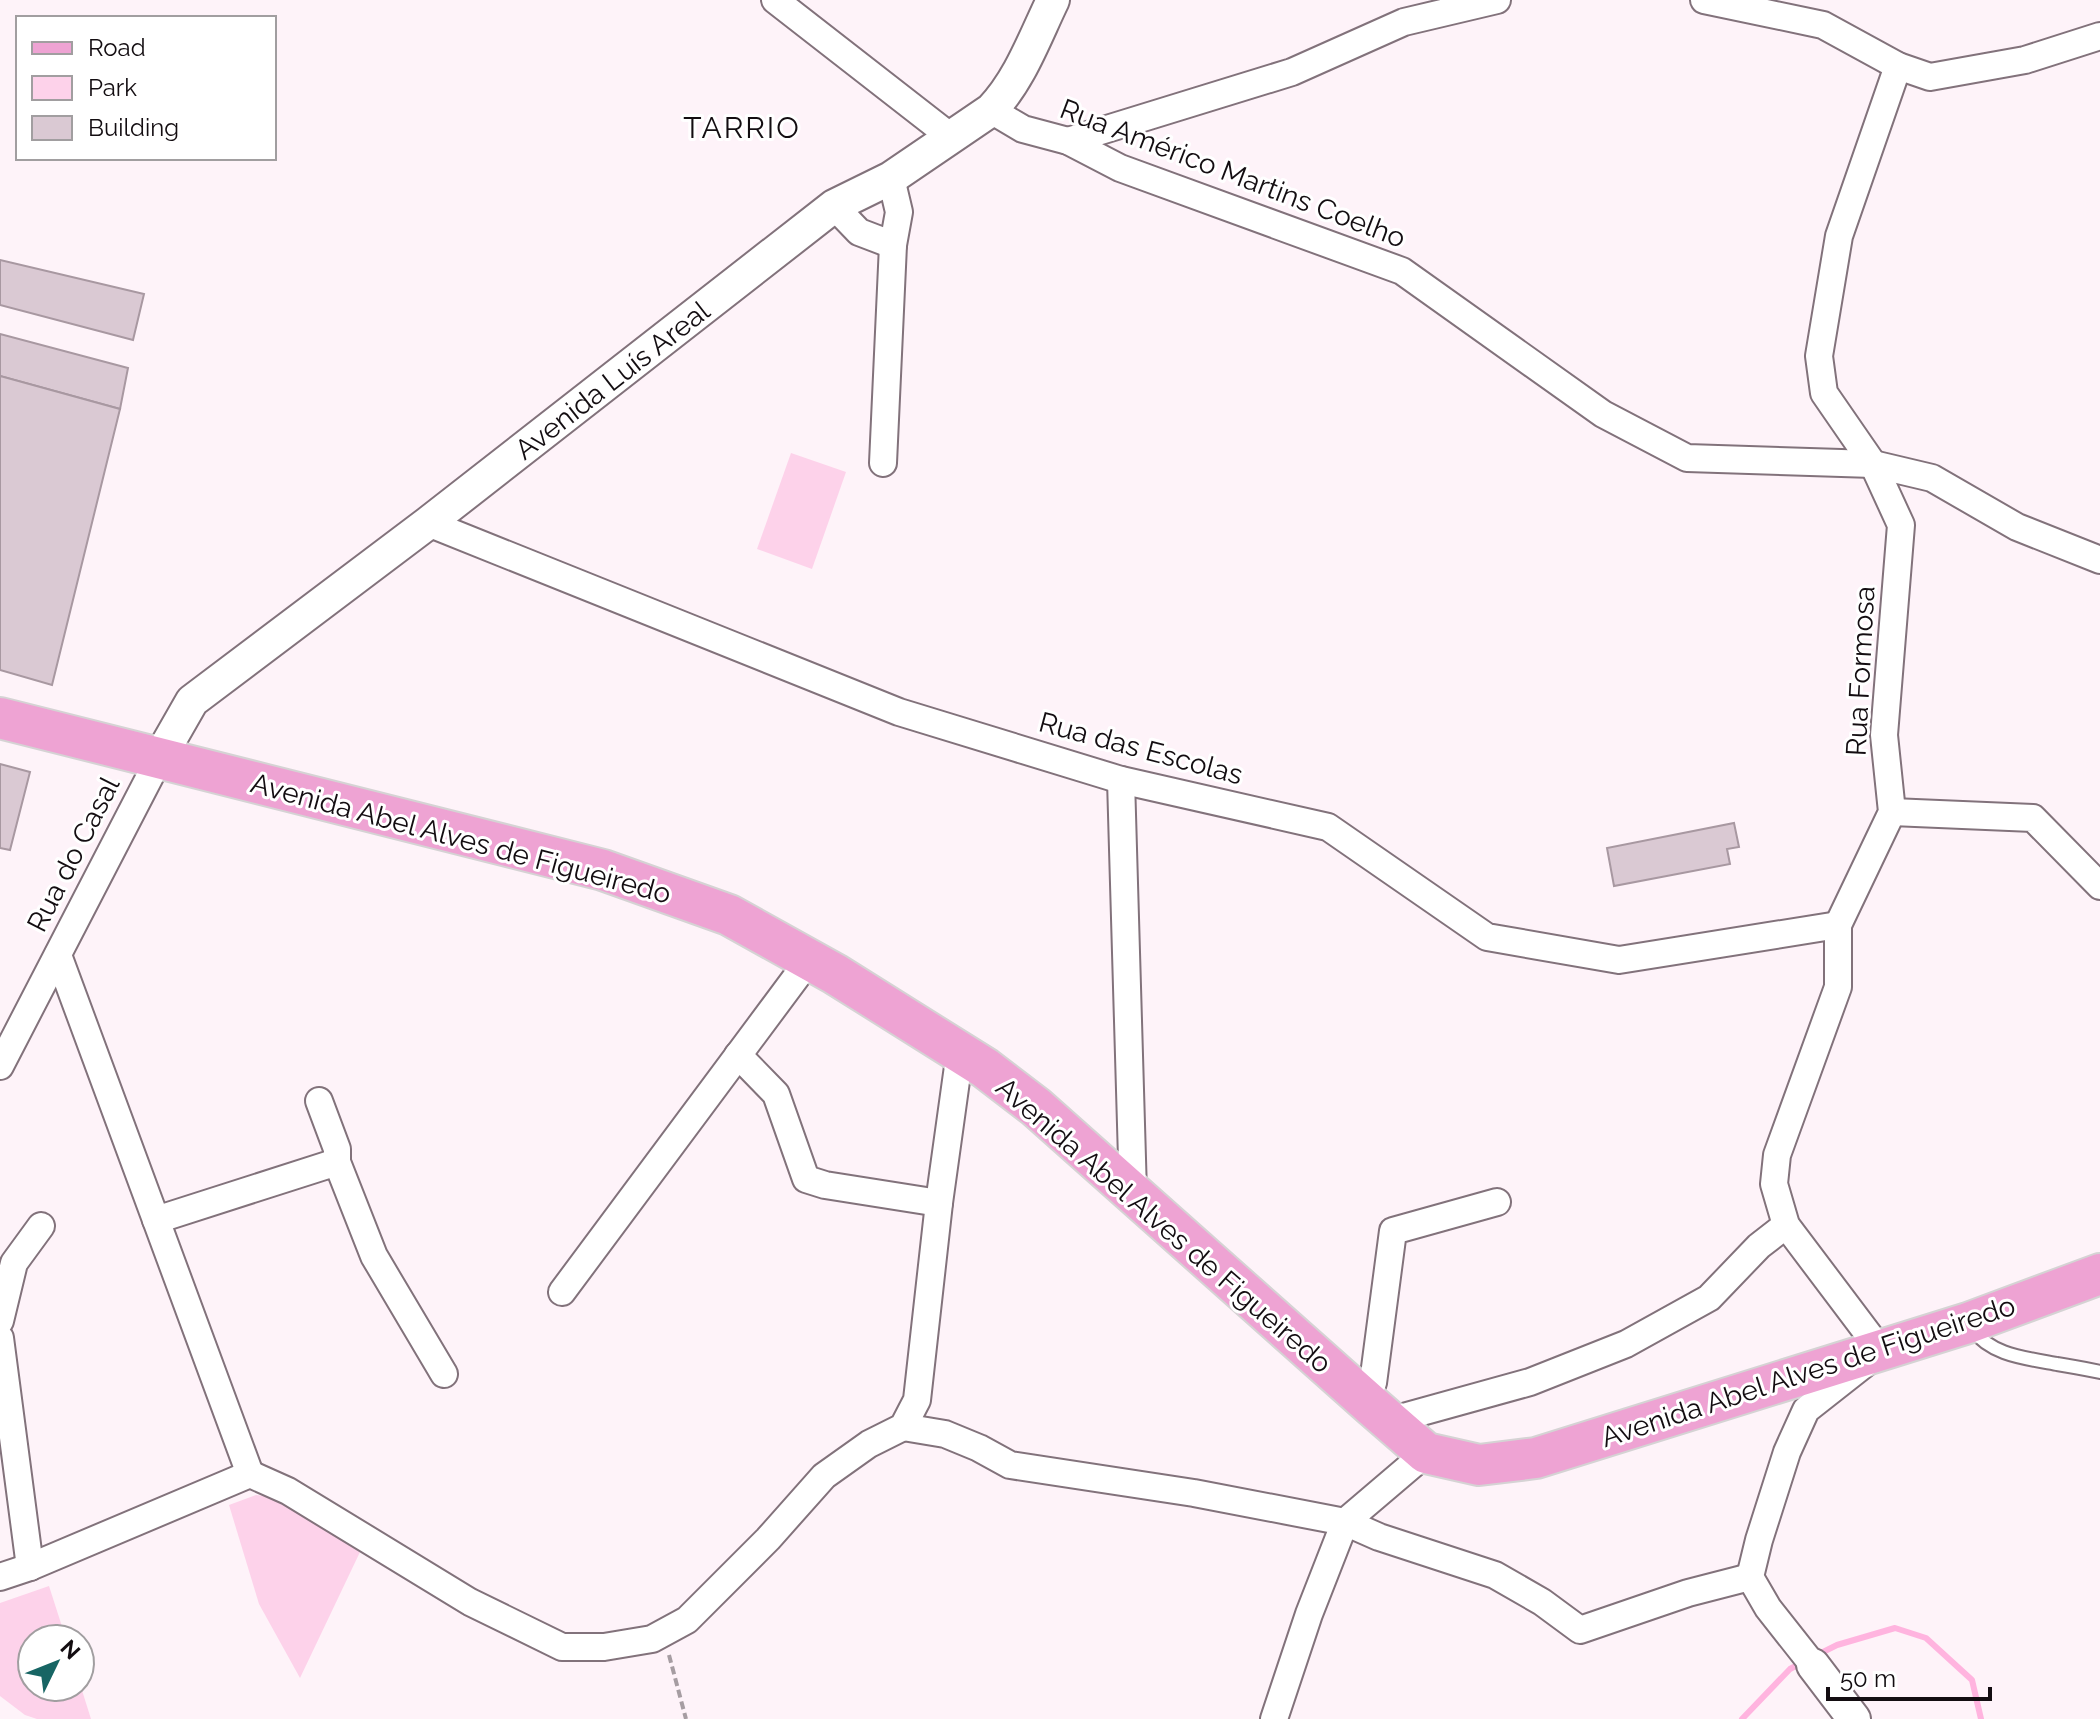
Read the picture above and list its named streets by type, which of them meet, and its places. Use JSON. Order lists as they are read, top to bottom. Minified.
{"streets":{"main road":["Avenida Abel Alves de Figueiredo"],"street":["Rua Américo Martins Coelho","Avenida Luís Areal","Rua Formosa","Rua das Escolas","Rua do Casal"]},"crossings":[["Rua Américo Martins Coelho","Avenida Luís Areal"],["Rua Américo Martins Coelho","Rua Formosa"],["Avenida Luís Areal","Rua das Escolas"],["Avenida Luís Areal","Avenida Abel Alves de Figueiredo"],["Avenida Luís Areal","Rua do Casal"],["Avenida Abel Alves de Figueiredo","Rua do Casal"]],"districts":["TARRIO"],"legend":["Road","Park","Building"],"scale_bar":"50 m","north":"top right"}
